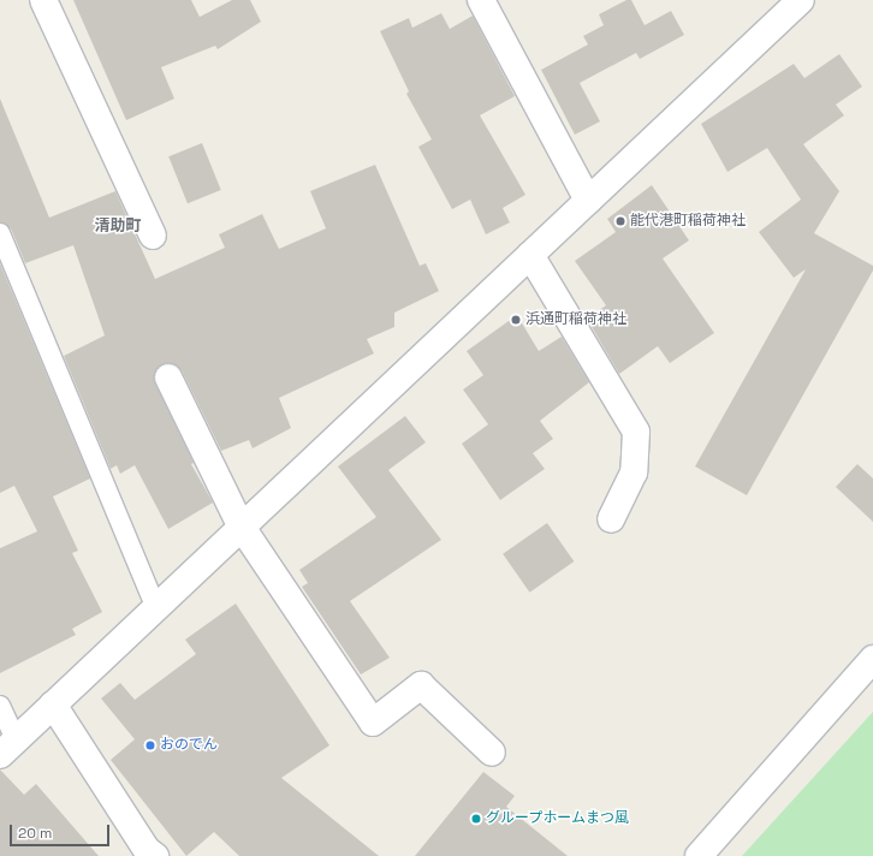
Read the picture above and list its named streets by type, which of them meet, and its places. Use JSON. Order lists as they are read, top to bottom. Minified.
{"districts":["清助町"],"places":["能代港町稲荷神社","浜通町稲荷神社","おのでん","グループホームまつ風"],"scale_bar":"20 m"}
